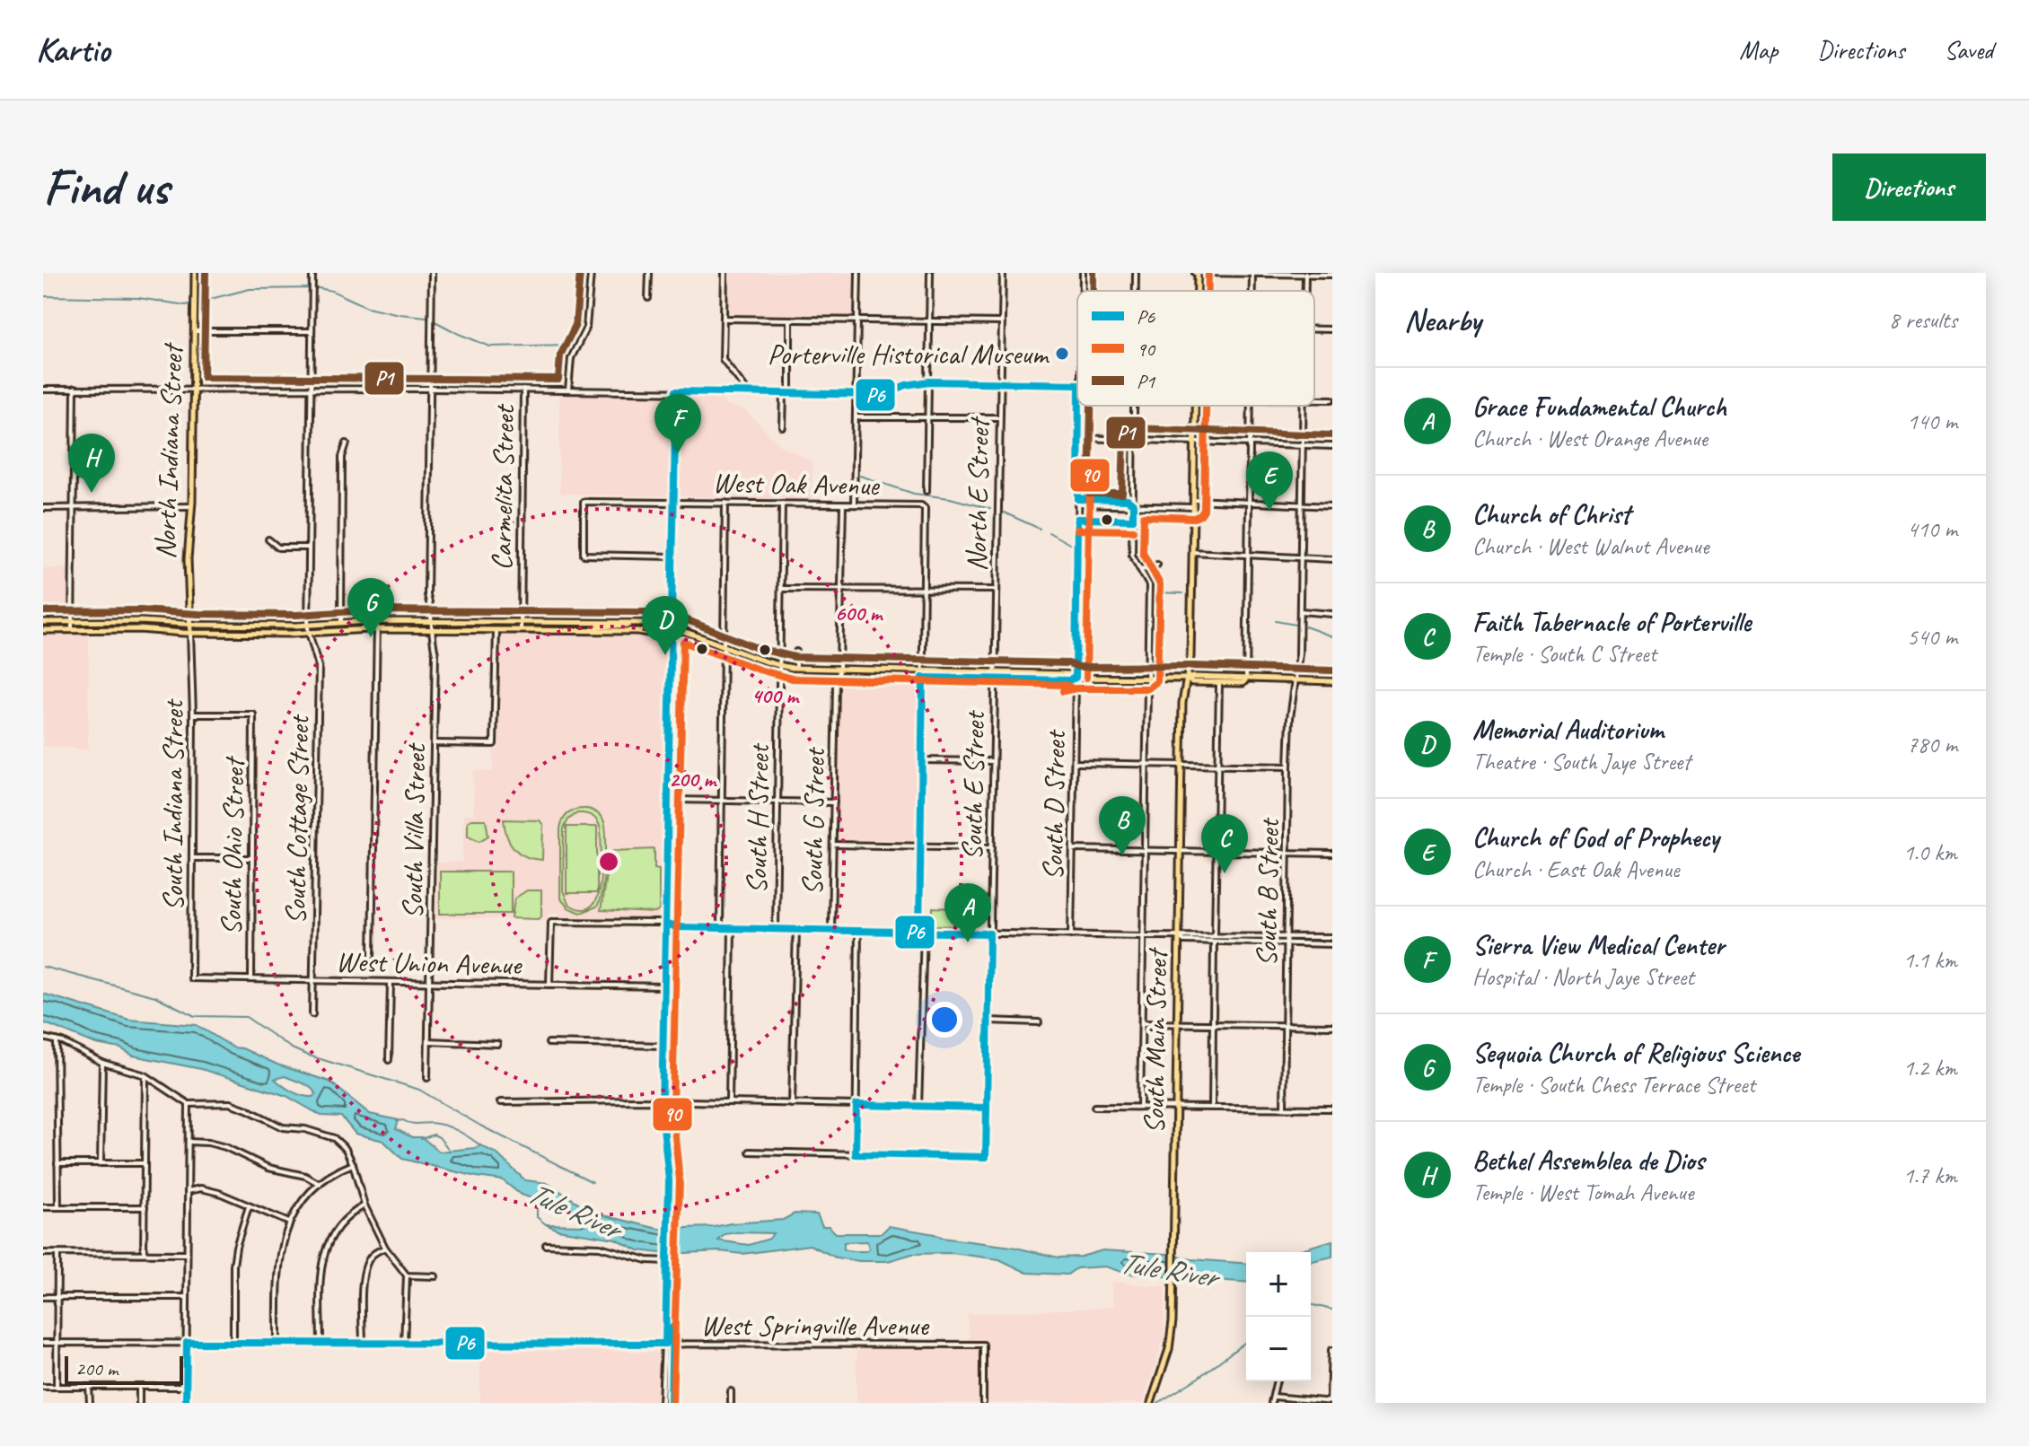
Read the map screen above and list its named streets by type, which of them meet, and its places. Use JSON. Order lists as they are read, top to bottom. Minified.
{"streets":{"main road":["North Indiana Street","South Main Street"],"street":["West Oak Avenue","Carmelita Street","North E Street","South E Street","South Indiana Street","South D Street","South H Street","South Cottage Street","South G Street","South Villa Street","South Ohio Street","South B Street","West Union Avenue","West Springville Avenue"]},"crossings":[["North Indiana Street","South Indiana Street"],["West Oak Avenue","South H Street"],["West Oak Avenue","South G Street"],["North E Street","South E Street"],["South Indiana Street","South Ohio Street"],["South Indiana Street","West Union Avenue"],["South Cottage Street","West Union Avenue"],["South Villa Street","West Union Avenue"],["South Ohio Street","West Union Avenue"]],"water":["Tule River"],"places":["Porterville Historical Museum"],"lines":["transit line 90","transit line P1","transit line P6"],"legend":["P6","90","P1"],"scale_bar":"200 m","page":{"header":"Kartio","nav":["Map","Directions","Saved"],"buttons":"Directions","title":"Find us","heading":["Nearby","8 results"],"list":[{"mark":"A","name":"Grace Fundamental Church","note":"Church · West Orange Avenue","value":"140 m"},{"mark":"B","name":"Church of Christ","note":"Church · West Walnut Avenue","value":"410 m"},{"mark":"C","name":"Faith Tabernacle of Porterville","note":"Temple · South C Street","value":"540 m"},{"mark":"D","name":"Memorial Auditorium","note":"Theatre · South Jaye Street","value":"780 m"},{"mark":"E","name":"Church of God of Prophecy","note":"Church · East Oak Avenue","value":"1.0 km"},{"mark":"F","name":"Sierra View Medical Center","note":"Hospital · North Jaye Street","value":"1.1 km"},{"mark":"G","name":"Sequoia Church of Religious Science","note":"Temple · South Chess Terrace Street","value":"1.2 km"},{"mark":"H","name":"Bethel Assemblea de Dios","note":"Temple · West Tomah Avenue","value":"1.7 km"}],"pins":["F","H","E","G","D","B","C","A"],"map_buttons":["+","−"],"scale":"200 m"},"rings":["600 m","400 m","200 m"]}
